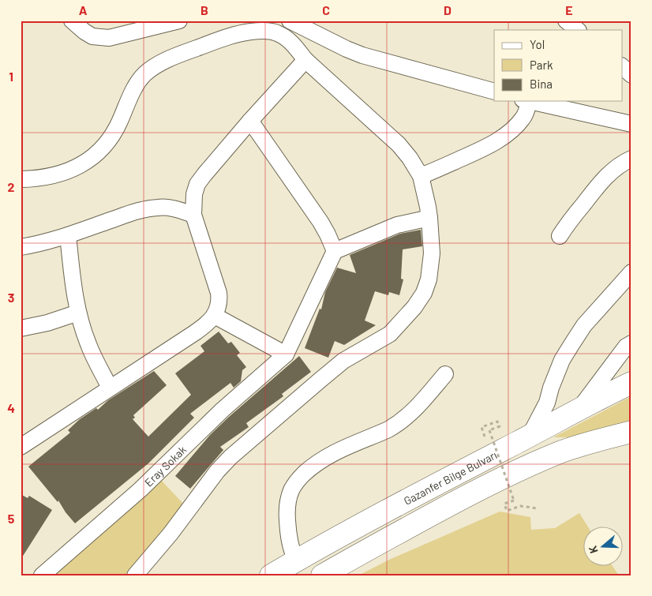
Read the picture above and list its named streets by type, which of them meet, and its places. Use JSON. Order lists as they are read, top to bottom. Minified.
{"streets":{"main road":["Gazanfer Bilge Bulvarı"],"street":["Eray Sokak"]},"legend":["Yol","Park","Bina"],"north":"left","grid":{"columns":["A","B","C","D","E"],"rows":["1","2","3","4","5"]}}
